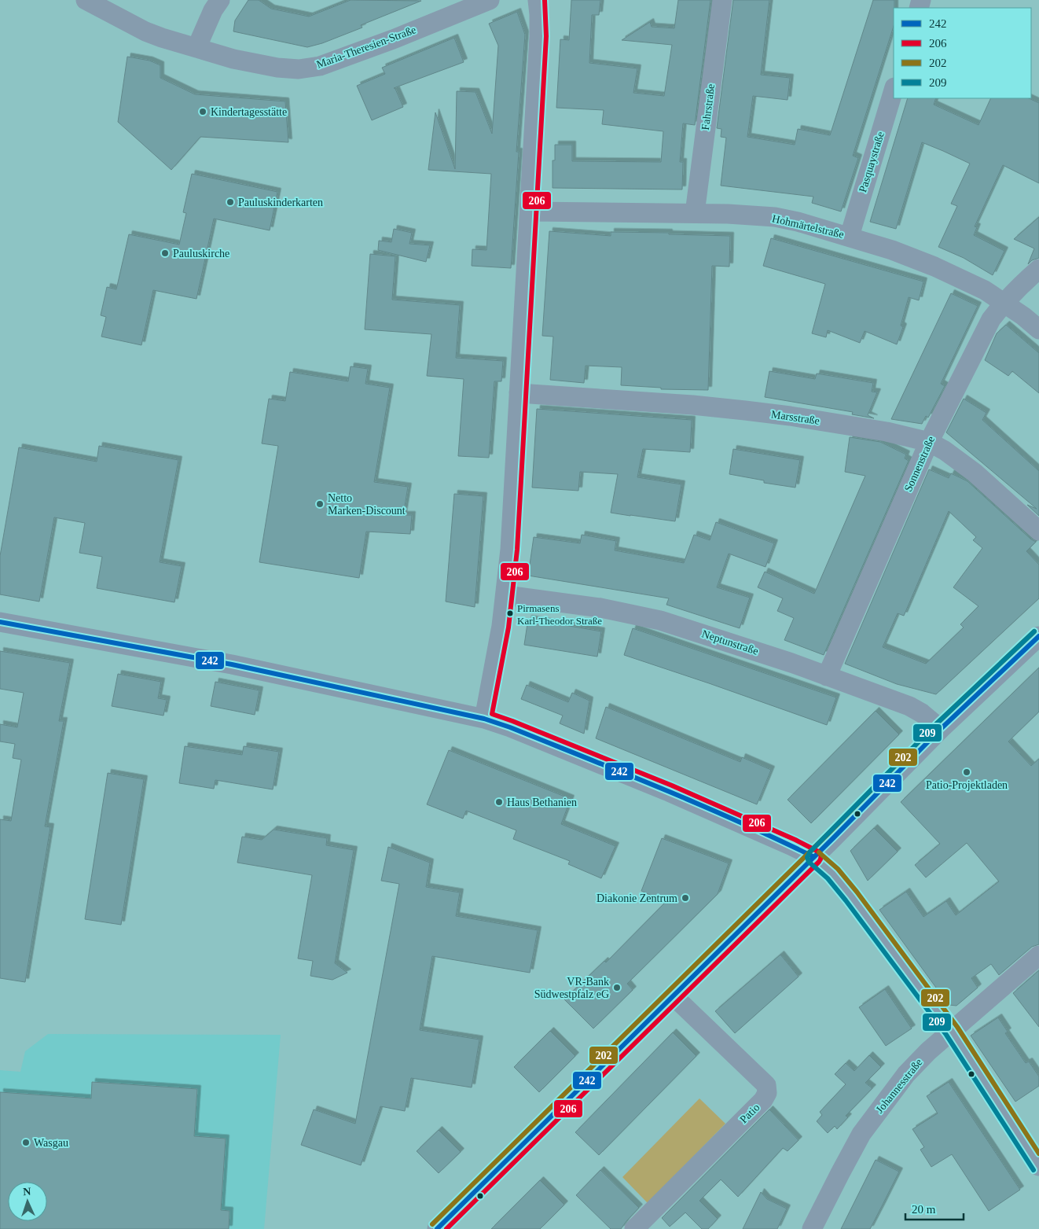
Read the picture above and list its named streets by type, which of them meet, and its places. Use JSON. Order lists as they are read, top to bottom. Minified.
{"streets":{"street":["Maria-Theresien-Straße","Fahrstraße","Pasquaystraße","Hohmärtelstraße","Marsstraße","Sonnenstraße","Neptunstraße","Johannesstraße","Patio"]},"crossings":[["Fahrstraße","Hohmärtelstraße"],["Pasquaystraße","Hohmärtelstraße"],["Hohmärtelstraße","Sonnenstraße"],["Marsstraße","Sonnenstraße"],["Sonnenstraße","Neptunstraße"]],"places":["Kindertagesstätte","Pauluskinderkarten","Pauluskirche","Netto Marken-Discount","Pirmasens Karl-Theodor Straße","Patio-Projektladen","Haus Bethanien","Diakonie Zentrum","VR-Bank Südwestpfalz eG","Wasgau"],"lines":["transit line 206","transit line 242","transit line 202","transit line 209"],"legend":["242","206","202","209"],"scale_bar":"20 m","north":"top"}
